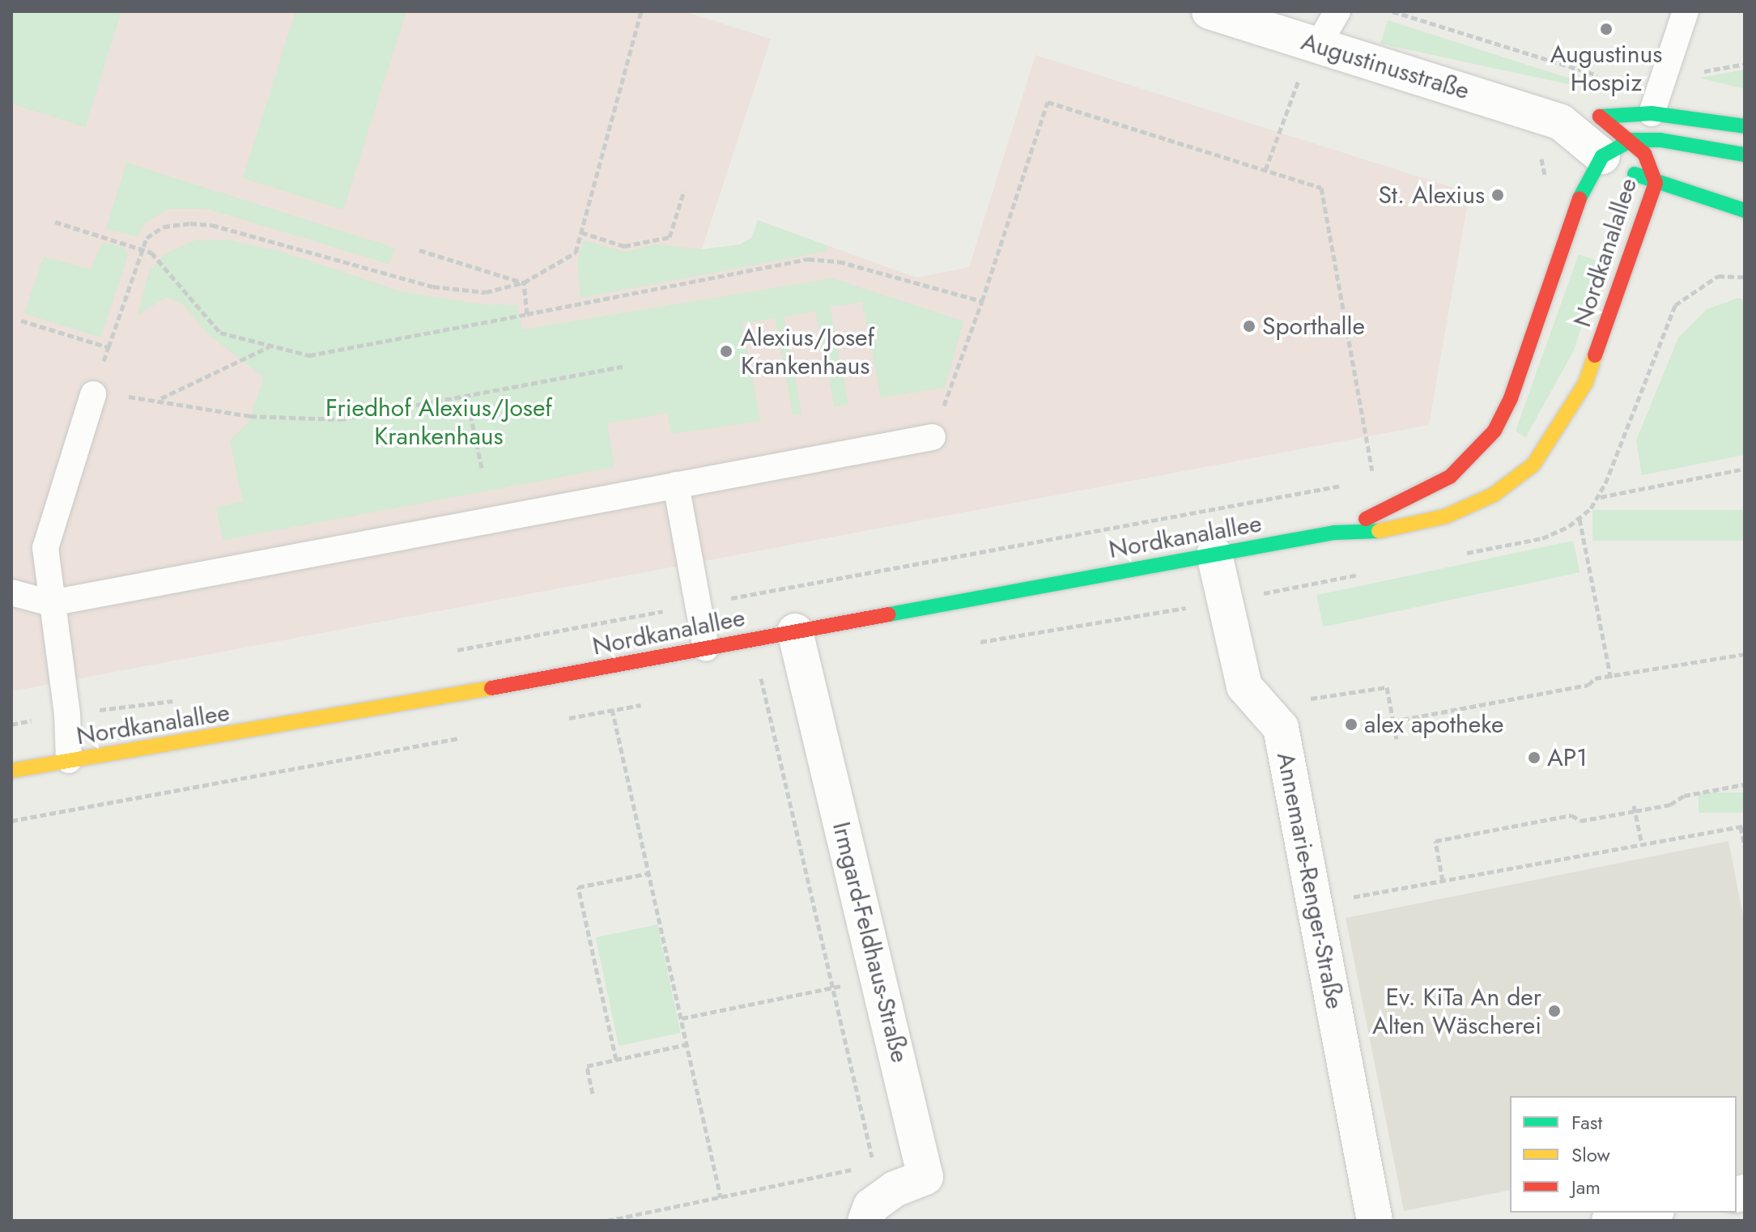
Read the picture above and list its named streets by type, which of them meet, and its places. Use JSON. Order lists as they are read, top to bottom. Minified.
{"streets":{"main road":["Nordkanalallee"],"street":["Augustinusstraße","Annemarie-Renger-Straße","Irmgard-Feldhaus-Straße"]},"crossings":[["Augustinusstraße","Nordkanalallee"],["Nordkanalallee","Annemarie-Renger-Straße"],["Nordkanalallee","Irmgard-Feldhaus-Straße"]],"parks":["Friedhof Alexius/Josef Krankenhaus"],"places":["Augustinus Hospiz","St. Alexius","Sporthalle","Alexius/Josef Krankenhaus","alex apotheke","AP1","Ev. KiTa An der Alten Wäscherei"],"legend":["Fast","Slow","Jam"]}
